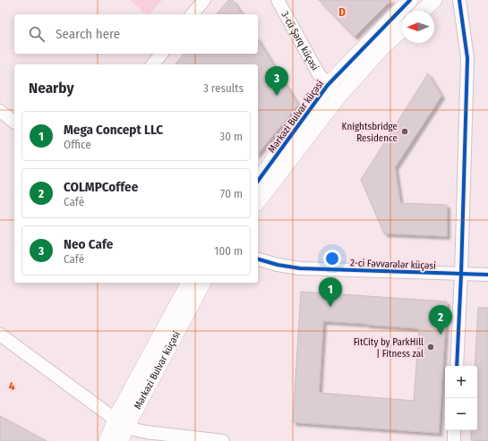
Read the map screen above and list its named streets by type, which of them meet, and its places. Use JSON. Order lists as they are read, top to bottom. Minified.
{"streets":{"street":["3-cü Şərq küçəsi","Mərkəzi Bulvar küçəsi","2-ci Fəvvarələr küçəsi"]},"crossings":[["3-cü Şərq küçəsi","Mərkəzi Bulvar küçəsi"]],"places":["Knightsbridge Residence","FitCity by ParkHill | Fitness zal"],"north":"left","page":{"search":"Search here","heading":["Nearby","3 results"],"pins":["3","1","2"],"list":[{"mark":"1","name":"Mega Concept LLC","note":"Office","value":"30 m"},{"mark":"2","name":"COLMPCoffee","note":"Café","value":"70 m"},{"mark":"3","name":"Neo Cafe","note":"Café","value":"100 m"}],"map_buttons":["+","−"]},"grid":{"columns":["D"],"rows":["4"]}}
